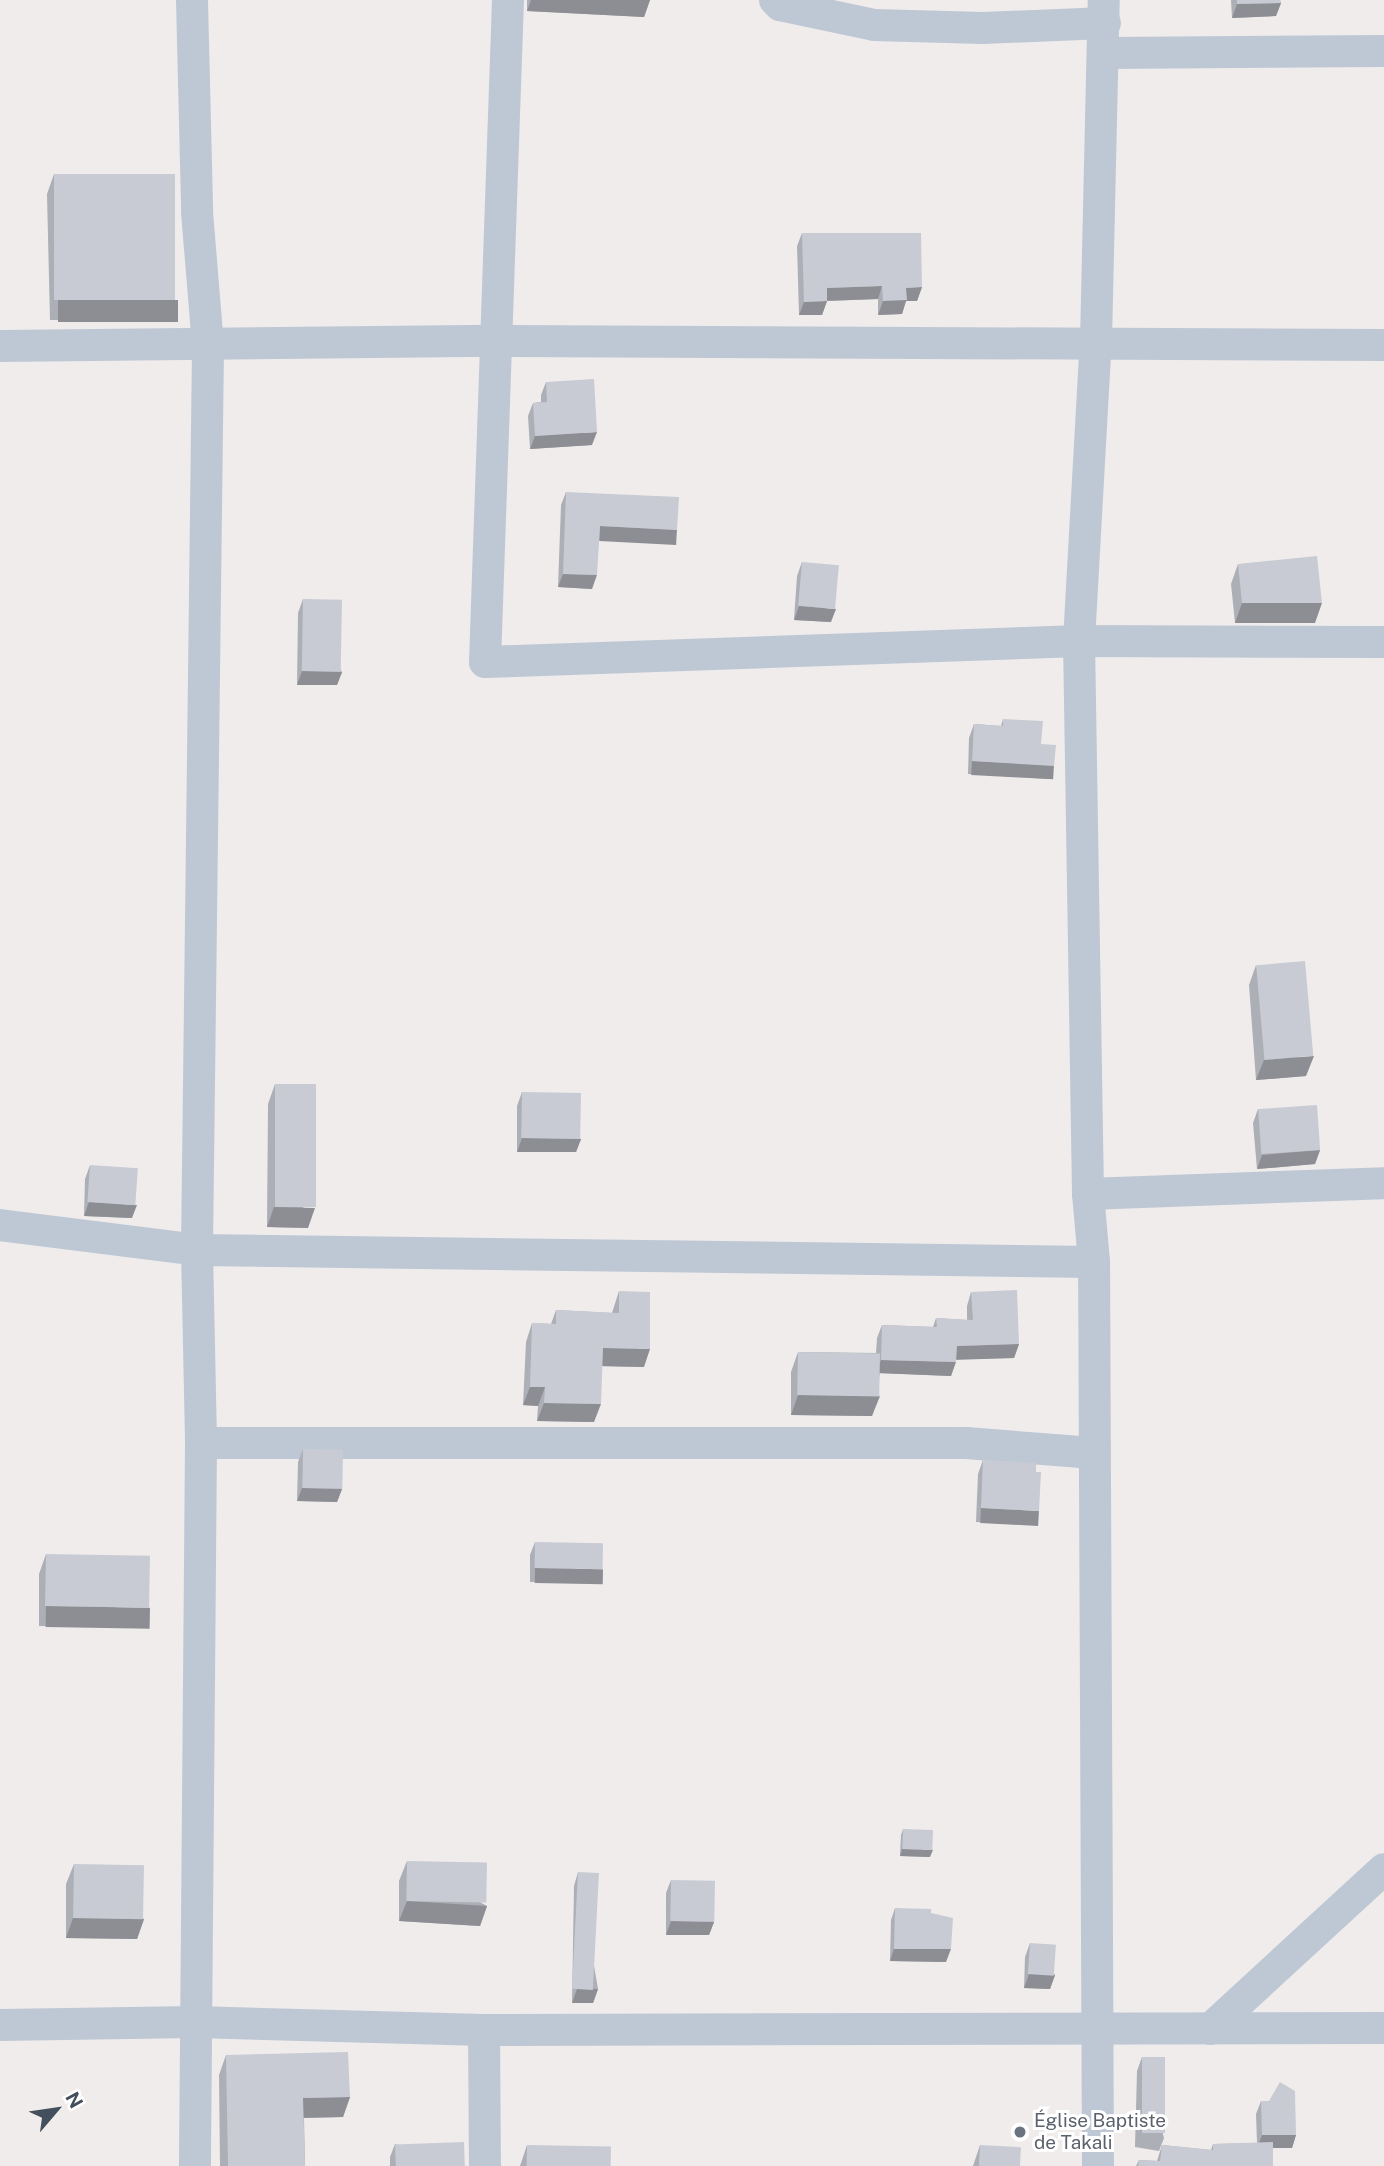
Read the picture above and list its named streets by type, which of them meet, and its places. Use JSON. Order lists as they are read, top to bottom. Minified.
{"places":["Église Baptiste de Takali"],"north":"top right"}
